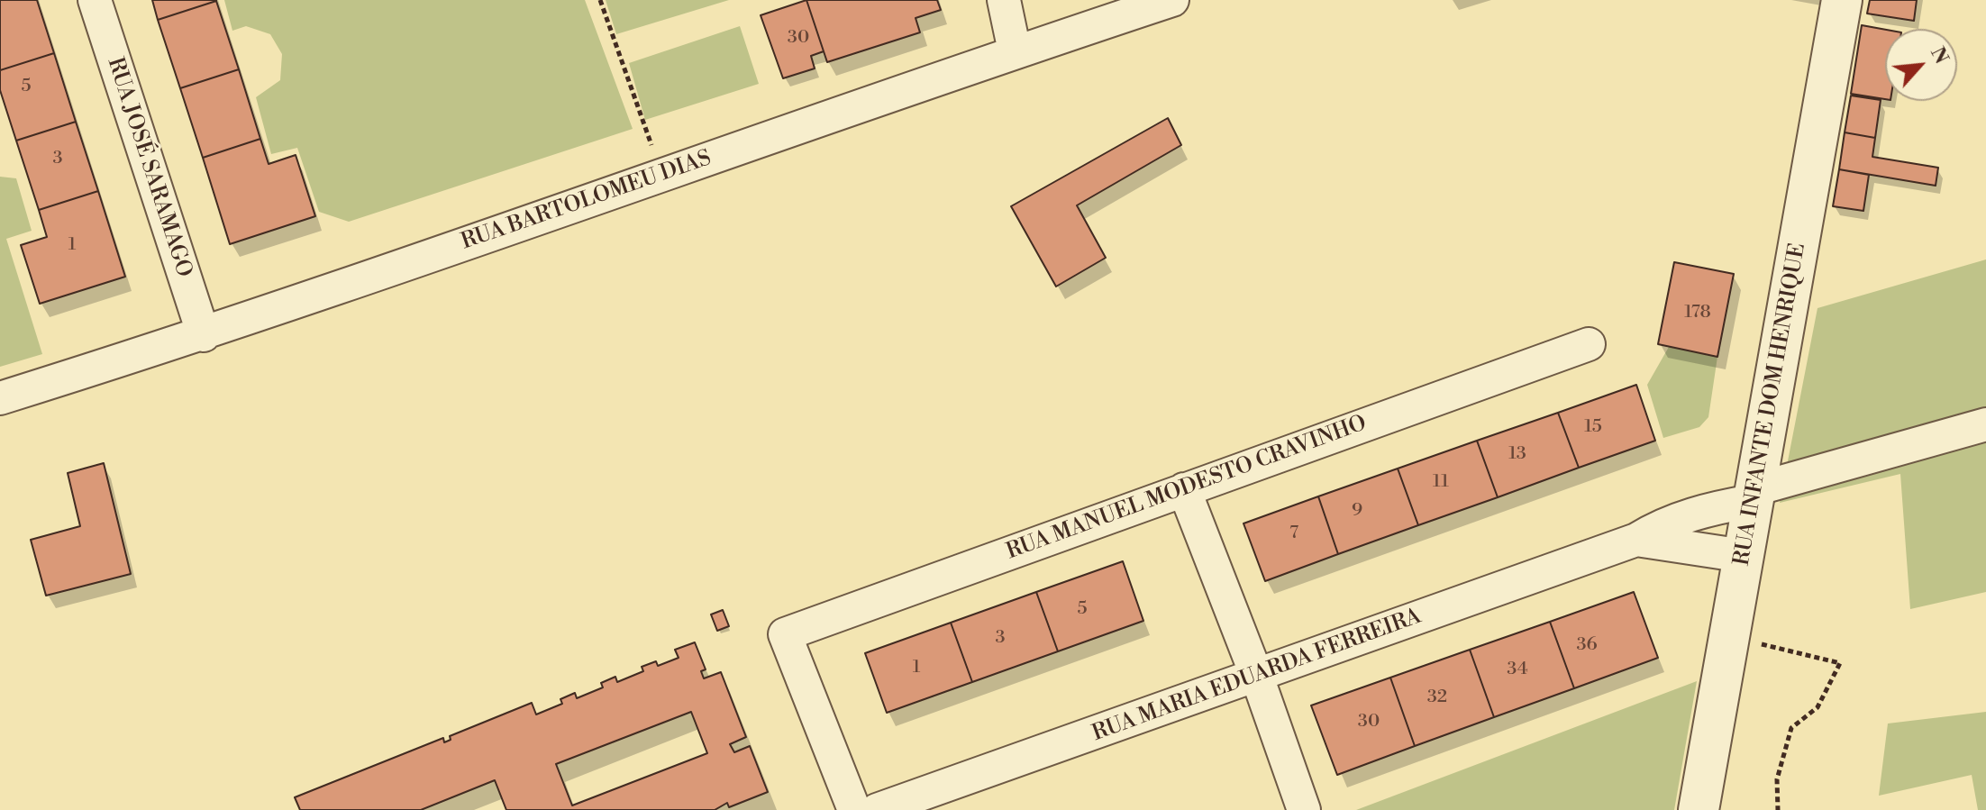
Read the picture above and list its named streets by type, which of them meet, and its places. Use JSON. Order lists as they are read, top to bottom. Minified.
{"streets":{"street":["RUA JOSÉ SARAMAGO","RUA BARTOLOMEU DIAS","RUA INFANTE DOM HENRIQUE","RUA MANUEL MODESTO CRAVINHO","RUA MARIA EDUARDA FERREIRA"]},"crossings":[["RUA JOSÉ SARAMAGO","RUA BARTOLOMEU DIAS"],["RUA INFANTE DOM HENRIQUE","RUA MARIA EDUARDA FERREIRA"]],"house_numbers":["30","5","3","1","178","15","13","11","9","7","5","3","36","1","34","32","30"],"north":"top right"}
